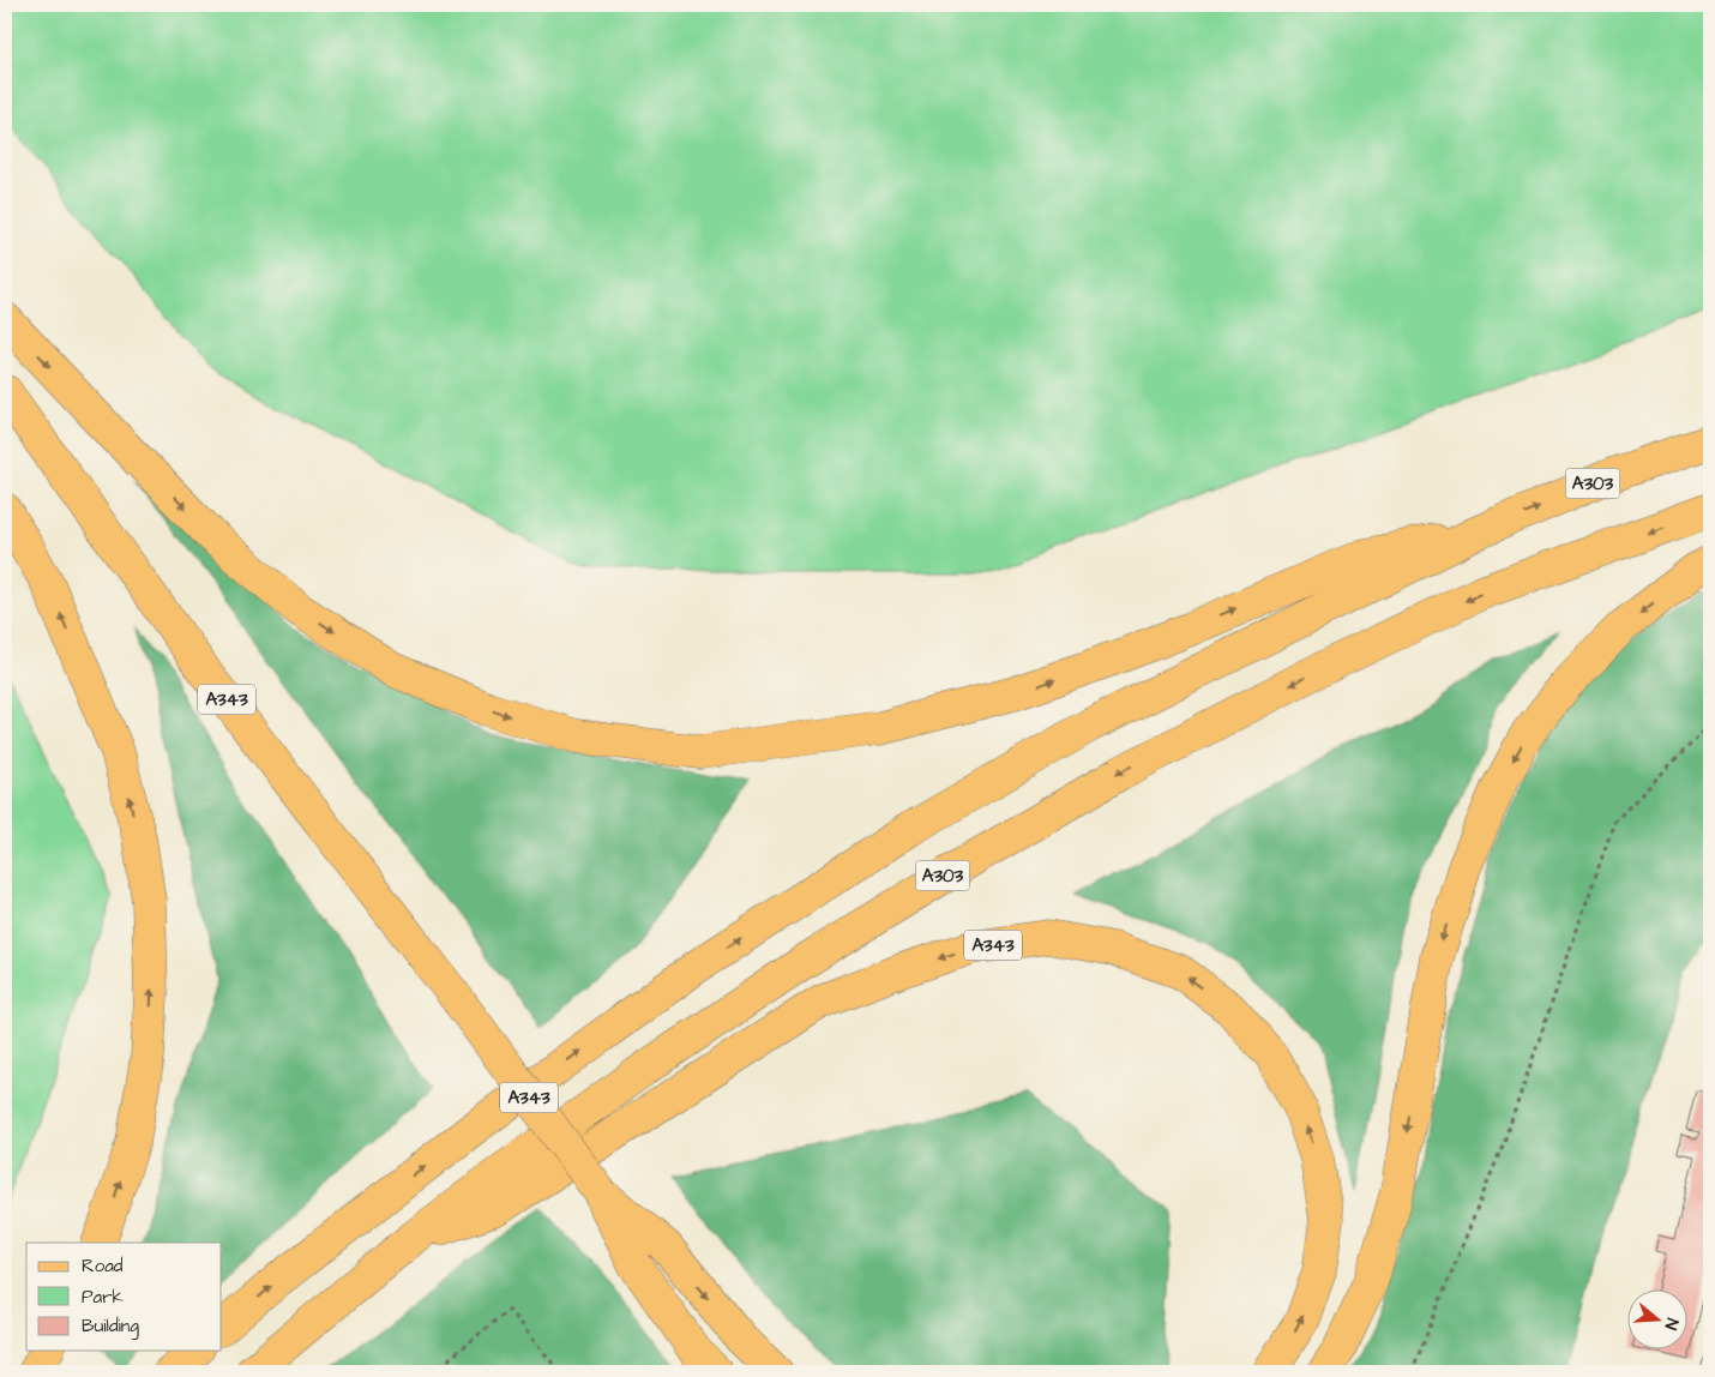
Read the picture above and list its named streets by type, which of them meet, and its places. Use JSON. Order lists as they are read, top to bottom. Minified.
{"streets":{"main road":["A303","A343"]},"crossings":[["A303","A343"]],"legend":["Road","Park","Building"],"north":"right"}
